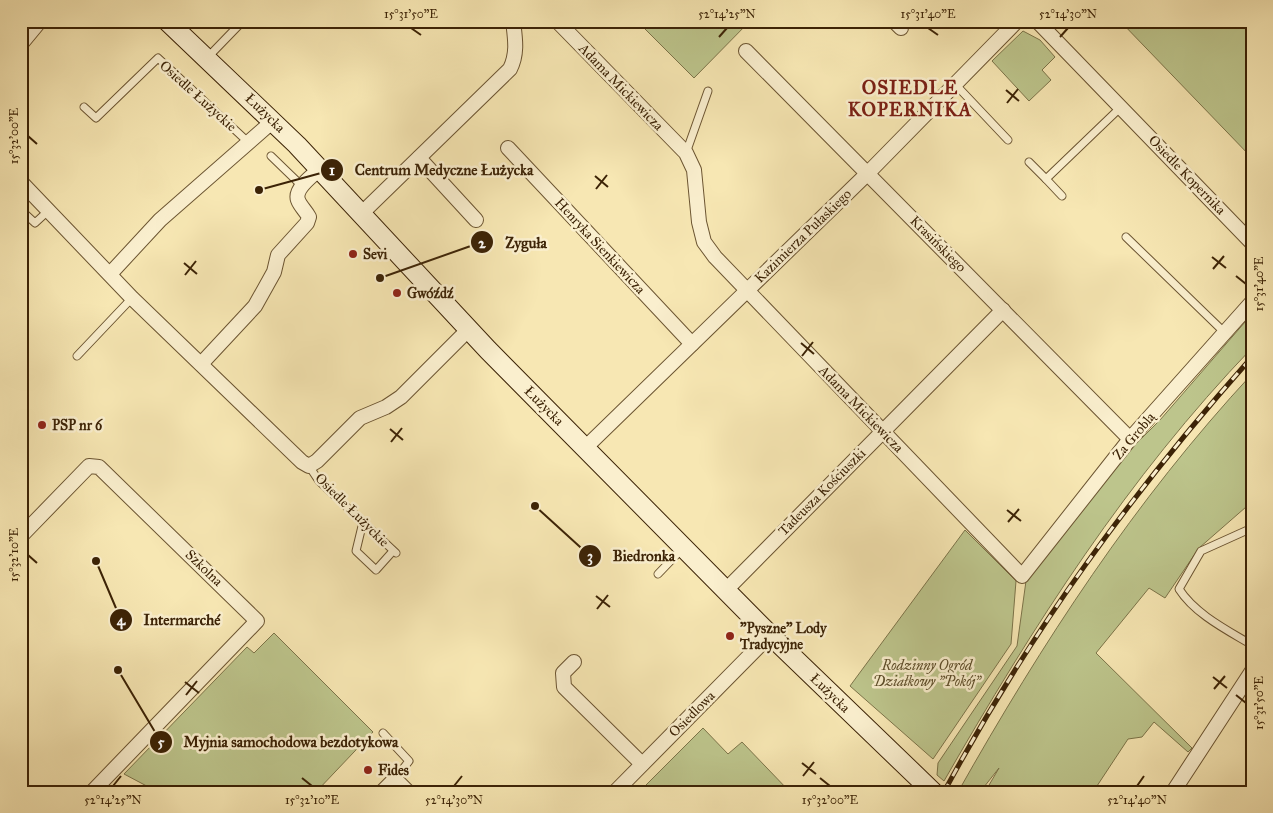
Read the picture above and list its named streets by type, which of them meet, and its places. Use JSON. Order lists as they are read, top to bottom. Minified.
{"streets":{"street":["Adama Mickiewicza","Osiedle Łużyckie","Łużycka","Osiedle Kopernika","Kazimierza Pułaskiego","Krasińskiego","Henryka Sienkiewicza","Za Groblą","Tadeusza Kościuszki","Szkolna","Osiedlowa"]},"crossings":[["Adama Mickiewicza","Kazimierza Pułaskiego"],["Adama Mickiewicza","Za Groblą"],["Adama Mickiewicza","Tadeusza Kościuszki"],["Osiedle Łużyckie","Łużycka"],["Łużycka","Kazimierza Pułaskiego"],["Łużycka","Tadeusza Kościuszki"],["Łużycka","Osiedlowa"],["Kazimierza Pułaskiego","Krasińskiego"],["Kazimierza Pułaskiego","Henryka Sienkiewicza"],["Krasińskiego","Za Groblą"],["Krasińskiego","Tadeusza Kościuszki"]],"districts":["OSIEDLE KOPERNIKA"],"parks":["Rodzinny Ogród Działkowy \"Pokój\""],"places":["Centrum Medyczne Łużycka","Sevi","Zyguła","Gwóźdź","PSP nr 6","Biedronka","Intermarché","\"Pyszne\" Lody Tradycyjne","Myjnia samochodowa bezdotykowa","Fides"],"coordinates":["15°31'50\"E","52°14'25\"N","15°31'40\"E","52°14'30\"N","15°32'00\"E","15°32'10\"E","52°14'40\"N"]}
